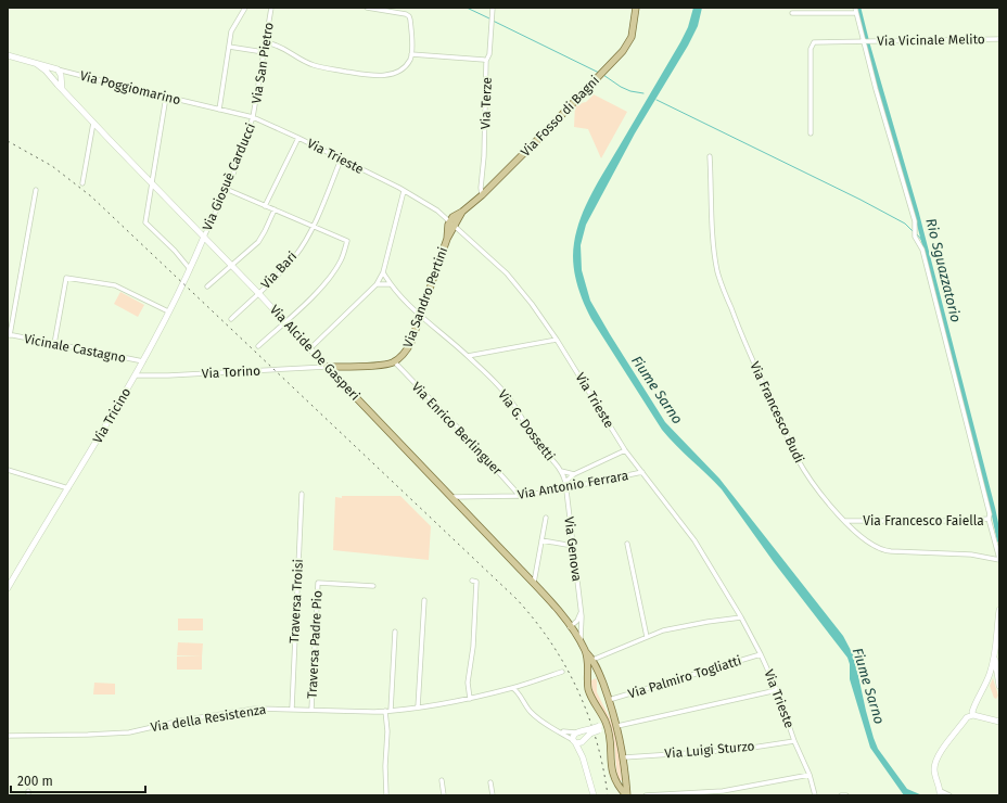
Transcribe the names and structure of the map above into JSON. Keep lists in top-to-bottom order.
{
  "streets": {
    "main road": [
      "Via Poggiomarino",
      "Via Fosso di Bagni",
      "Via Sandro Pertini",
      "Via Alcide De Gasperi",
      "Via Tricino"
    ],
    "street": [
      "Via Vicinale Melito",
      "Via San Pietro",
      "Via Terze",
      "Via Trieste",
      "Via Giosuè Carducci",
      "Via Bari",
      "Vicinale Castagno",
      "Via Torino",
      "Via Francesco Budi",
      "Via G. Dossetti",
      "Via Enrico Berlinguer",
      "Via Antonio Ferrara",
      "Via Francesco Faiella",
      "Via Genova",
      "Traversa Troisi",
      "Traversa Padre Pio",
      "Via Palmiro Togliatti",
      "Via della Resistenza",
      "Via Luigi Sturzo"
    ]
  },
  "crossings": [
    ["Via San Pietro", "Via Poggiomarino"],
    ["Via San Pietro", "Via Trieste"],
    ["Via San Pietro", "Via Giosuè Carducci"],
    ["Via Poggiomarino", "Via Trieste"],
    ["Via Poggiomarino", "Via Giosuè Carducci"],
    ["Via Poggiomarino", "Via Alcide De Gasperi"],
    ["Via Terze", "Via Fosso di Bagni"],
    ["Via Fosso di Bagni", "Via Trieste"],
    ["Via Fosso di Bagni", "Via Sandro Pertini"],
    ["Via Trieste", "Via Giosuè Carducci"],
    ["Via Trieste", "Via Bari"],
    ["Via Trieste", "Via Sandro Pertini"],
    ["Via Trieste", "Via Antonio Ferrara"],
    ["Via Trieste", "Via Palmiro Togliatti"],
    ["Via Trieste", "Via Luigi Sturzo"],
    ["Via Giosuè Carducci", "Via Alcide De Gasperi"],
    ["Via Giosuè Carducci", "Via Tricino"],
    ["Via Bari", "Via Alcide De Gasperi"],
    ["Via Sandro Pertini", "Via Alcide De Gasperi"],
    ["Via Sandro Pertini", "Via Torino"],
    ["Via Sandro Pertini", "Via G. Dossetti"],
    ["Via Sandro Pertini", "Via Enrico Berlinguer"],
    ["Vicinale Castagno", "Via Tricino"],
    ["Via Alcide De Gasperi", "Via Torino"],
    ["Via Alcide De Gasperi", "Via Tricino"],
    ["Via Alcide De Gasperi", "Via Antonio Ferrara"],
    ["Via Alcide De Gasperi", "Via Genova"],
    ["Via Alcide De Gasperi", "Via Palmiro Togliatti"],
    ["Via Alcide De Gasperi", "Via Luigi Sturzo"],
    ["Via Torino", "Via Tricino"],
    ["Via Francesco Budi", "Via Francesco Faiella"],
    ["Via G. Dossetti", "Via Antonio Ferrara"],
    ["Via G. Dossetti", "Via Genova"],
    ["Via Enrico Berlinguer", "Via Antonio Ferrara"],
    ["Via Antonio Ferrara", "Via Genova"],
    ["Traversa Troisi", "Via della Resistenza"],
    ["Traversa Padre Pio", "Via della Resistenza"]
  ],
  "water": ["Rio Sguazzatorio", "Fiume Sarno"],
  "scale_bar": "200 m"
}
